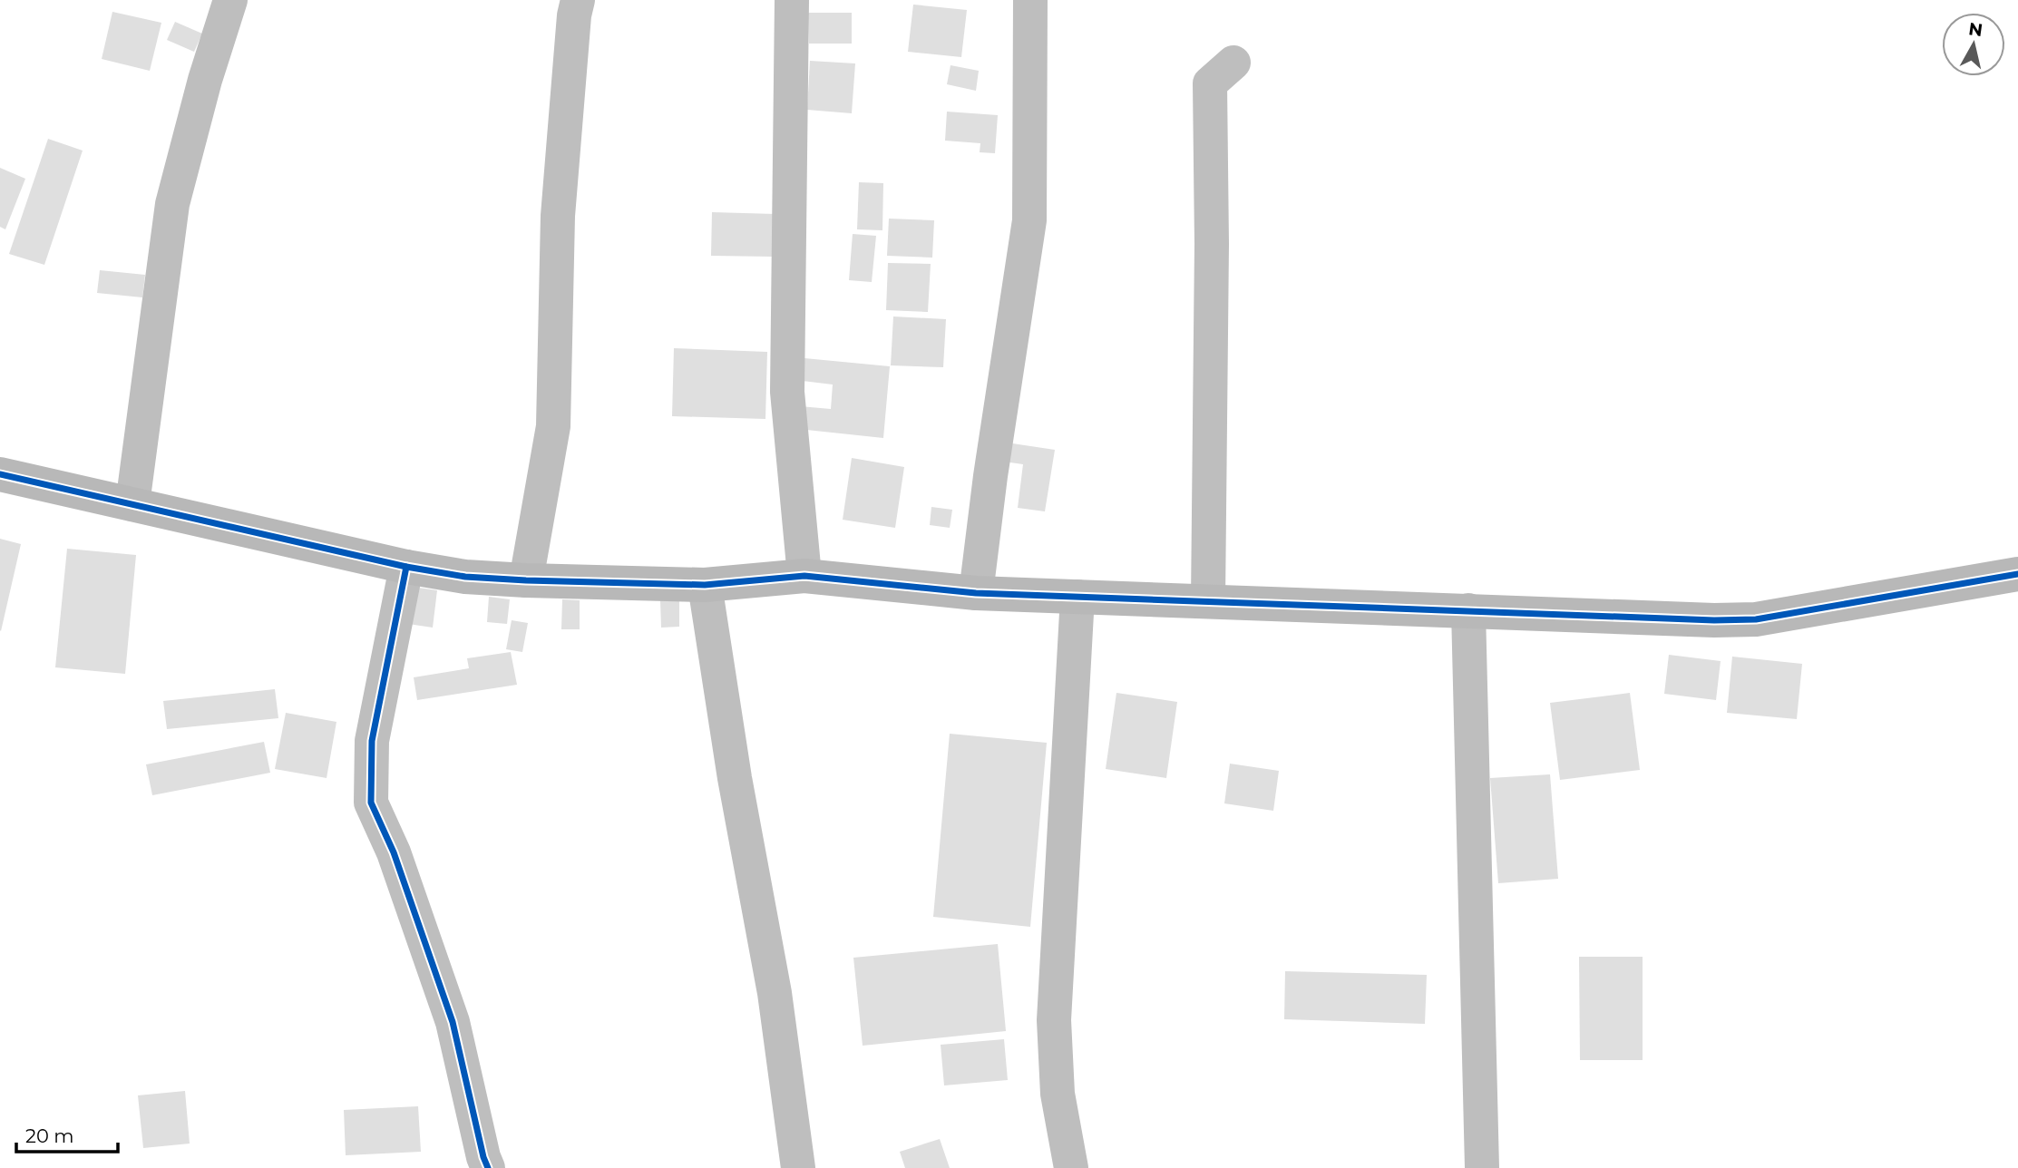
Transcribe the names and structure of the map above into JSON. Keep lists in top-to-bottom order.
{
  "scale_bar": "20 m",
  "north": "top"
}
